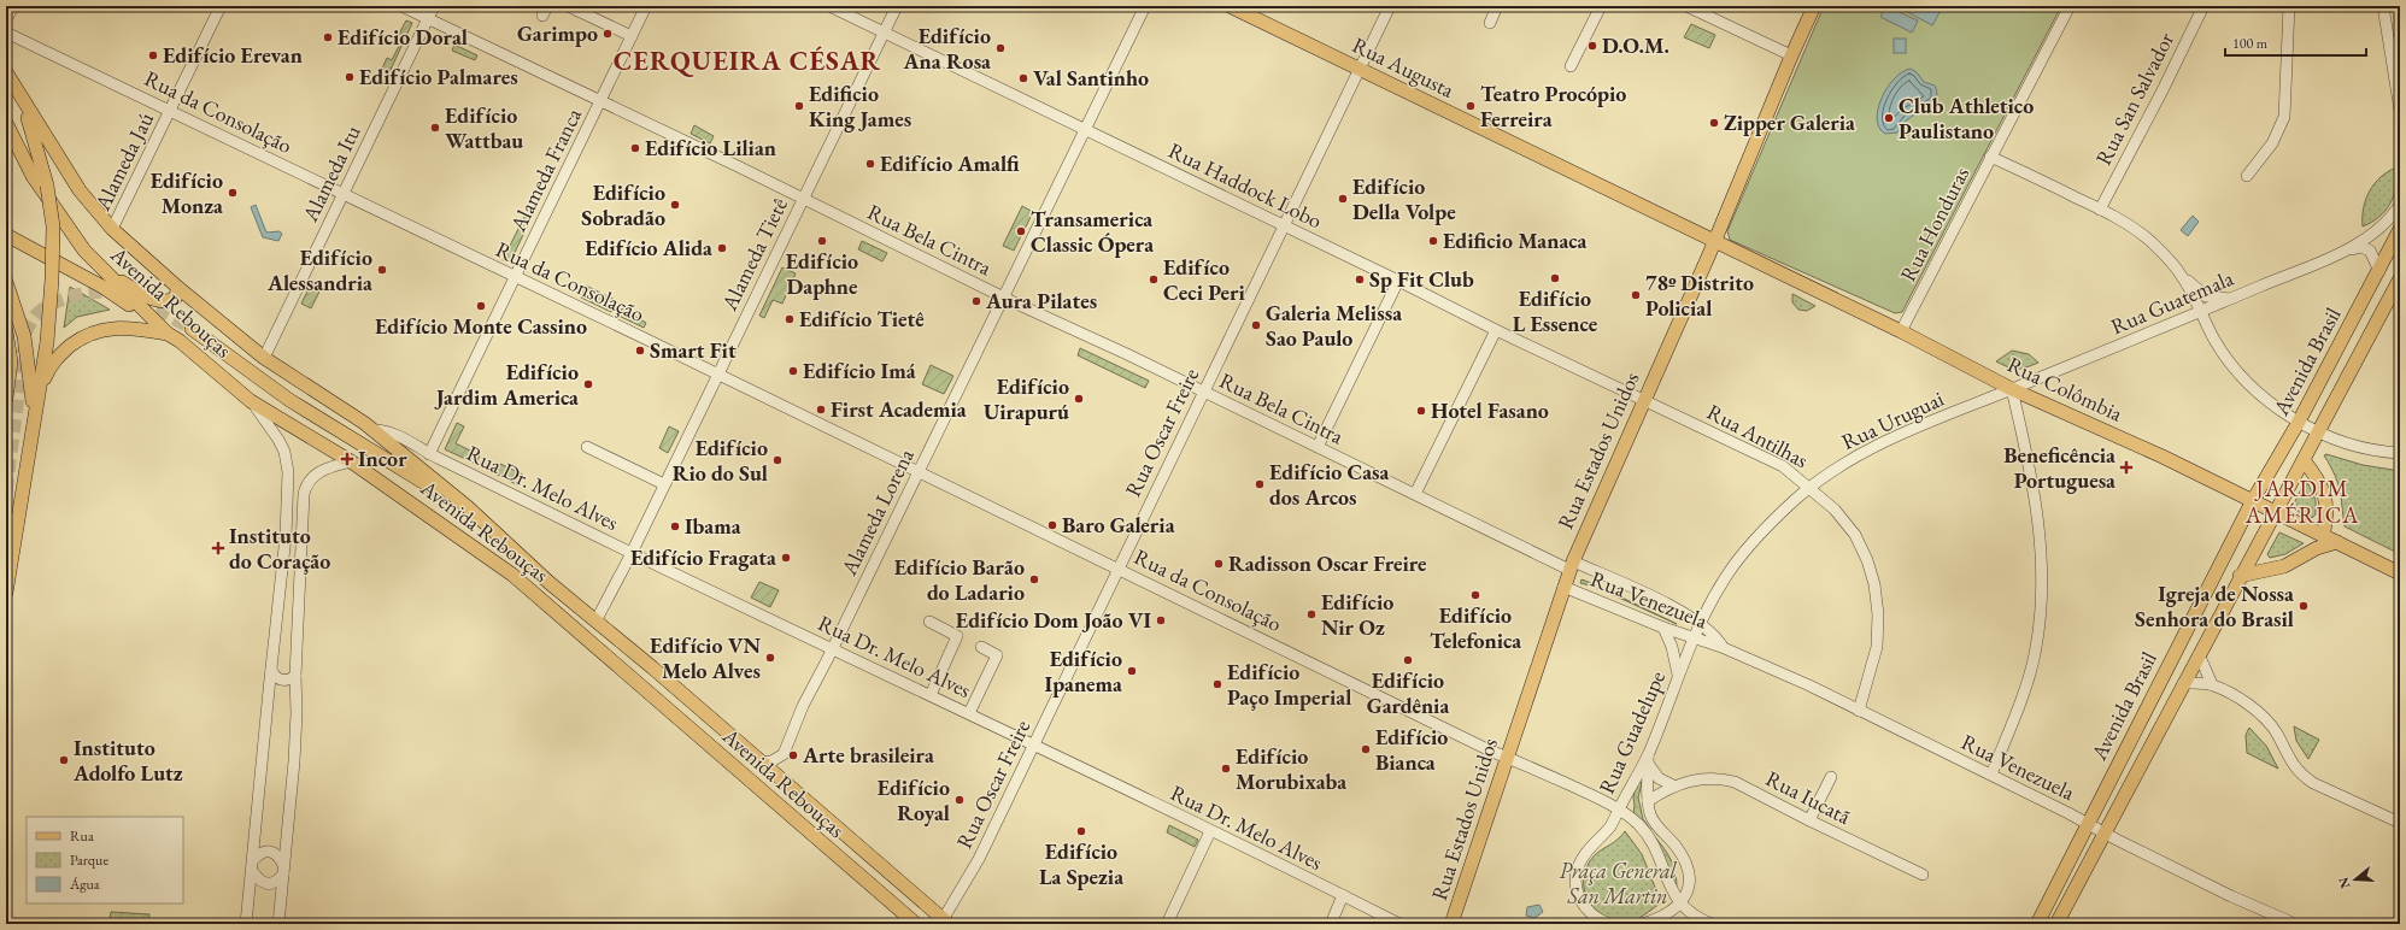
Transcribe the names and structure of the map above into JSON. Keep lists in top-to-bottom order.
{
  "streets": {
    "main road": [
      "Rua Augusta",
      "Avenida Rebouças",
      "Avenida Brasil",
      "Rua Colômbia",
      "Rua Estados Unidos"
    ],
    "street": [
      "Rua San Salvador",
      "Rua da Consolação",
      "Alameda Jaú",
      "Alameda Franca",
      "Alameda Itu",
      "Rua Haddock Lobo",
      "Rua Honduras",
      "Rua Bela Cintra",
      "Alameda Tietê",
      "Rua Guatemala",
      "Rua Uruguai",
      "Rua Oscar Freire",
      "Rua Antilhas",
      "Rua Dr. Melo Alves",
      "Alameda Lorena",
      "Rua Venezuela",
      "Rua Guadelupe",
      "Rua Iucatã"
    ]
  },
  "crossings": [
    ["Rua Augusta", "Rua Colômbia"],
    ["Rua Augusta", "Rua Oscar Freire"],
    ["Rua Augusta", "Rua Estados Unidos"],
    ["Rua da Consolação", "Alameda Jaú"],
    ["Rua da Consolação", "Alameda Franca"],
    ["Rua da Consolação", "Alameda Itu"],
    ["Rua da Consolação", "Alameda Tietê"],
    ["Rua da Consolação", "Rua Oscar Freire"],
    ["Rua da Consolação", "Rua Estados Unidos"],
    ["Rua da Consolação", "Alameda Lorena"],
    ["Rua da Consolação", "Rua Guadelupe"],
    ["Alameda Jaú", "Avenida Rebouças"],
    ["Alameda Franca", "Rua Bela Cintra"],
    ["Alameda Franca", "Rua Dr. Melo Alves"],
    ["Alameda Itu", "Rua Bela Cintra"],
    ["Alameda Itu", "Avenida Rebouças"],
    ["Rua Haddock Lobo", "Alameda Tietê"],
    ["Rua Haddock Lobo", "Rua Oscar Freire"],
    ["Rua Haddock Lobo", "Rua Antilhas"],
    ["Rua Haddock Lobo", "Rua Estados Unidos"],
    ["Rua Haddock Lobo", "Alameda Lorena"],
    ["Rua Honduras", "Rua Colômbia"],
    ["Rua Bela Cintra", "Alameda Tietê"],
    ["Rua Bela Cintra", "Rua Oscar Freire"],
    ["Rua Bela Cintra", "Rua Estados Unidos"],
    ["Rua Bela Cintra", "Alameda Lorena"],
    ["Rua Bela Cintra", "Rua Venezuela"],
    ["Alameda Tietê", "Avenida Rebouças"],
    ["Alameda Tietê", "Rua Dr. Melo Alves"],
    ["Avenida Rebouças", "Rua Oscar Freire"],
    ["Avenida Rebouças", "Rua Dr. Melo Alves"],
    ["Avenida Rebouças", "Alameda Lorena"],
    ["Rua Guatemala", "Avenida Brasil"],
    ["Rua Guatemala", "Rua Colômbia"],
    ["Rua Guatemala", "Rua Uruguai"],
    ["Avenida Brasil", "Rua Colômbia"],
    ["Avenida Brasil", "Rua Venezuela"],
    ["Rua Colômbia", "Rua Uruguai"],
    ["Rua Colômbia", "Rua Estados Unidos"],
    ["Rua Uruguai", "Rua Antilhas"],
    ["Rua Uruguai", "Rua Venezuela"],
    ["Rua Uruguai", "Rua Guadelupe"],
    ["Rua Oscar Freire", "Rua Dr. Melo Alves"],
    ["Rua Antilhas", "Rua Estados Unidos"],
    ["Rua Antilhas", "Rua Venezuela"],
    ["Rua Estados Unidos", "Rua Venezuela"],
    ["Rua Dr. Melo Alves", "Alameda Lorena"],
    ["Rua Venezuela", "Rua Guadelupe"]
  ],
  "districts": ["CERQUEIRA CÉSAR", "JARDIM AMÉRICA"],
  "parks": ["Praça General San Martin"],
  "places": {
    "other": [
      "Garimpo",
      "Edifício Doral",
      "D.O.M.",
      "Edifício Ana Rosa",
      "Edifício Erevan",
      "Edifício Palmares",
      "Val Santinho",
      "Edificio King James",
      "Teatro Procópio Ferreira",
      "Club Athletico Paulistano",
      "Zipper Galeria",
      "Edifício Wattbau",
      "Edifício Lilian",
      "Edifício Amalfi",
      "Edifício Monza",
      "Edifício Della Volpe",
      "Edifício Sobradão",
      "Transamerica Classic Ópera",
      "Edifício Daphne",
      "Edificio Manaca",
      "Edifício Alida",
      "Edifício Alessandria",
      "Edifício L Essence",
      "Edifíco Ceci Peri",
      "Sp Fit Club",
      "78º Distrito Policial",
      "Aura Pilates",
      "Edifício Monte Cassino",
      "Edifício Tietê",
      "Galeria Melissa Sao Paulo",
      "Smart Fit",
      "Edifício Imá",
      "Edifício Jardim America",
      "Edifício Uirapurú",
      "First Academia",
      "Hotel Fasano",
      "Edifício Rio do Sul",
      "Edifício Casa dos Arcos",
      "Baro Galeria",
      "Ibama",
      "Edifício Fragata",
      "Radisson Oscar Freire",
      "Edifício Barão do Ladario",
      "Edifício Telefonica",
      "Igreja de Nossa Senhora do Brasil",
      "Edifício Nir Oz",
      "Edifício Dom João VI",
      "Edifício VN Melo Alves",
      "Edifício Gardênia",
      "Edifício Ipanema",
      "Edifício Paço Imperial",
      "Edifício Bianca",
      "Arte brasileira",
      "Instituto Adolfo Lutz",
      "Edifício Morubixaba",
      "Edifício Royal",
      "Edifício La Spezia"
    ],
    "health": ["Incor", "Beneficência Portuguesa", "Instituto do Coração"]
  },
  "legend": ["Rua", "Parque", "Água"],
  "scale_bar": "100 m",
  "north": "left"
}
